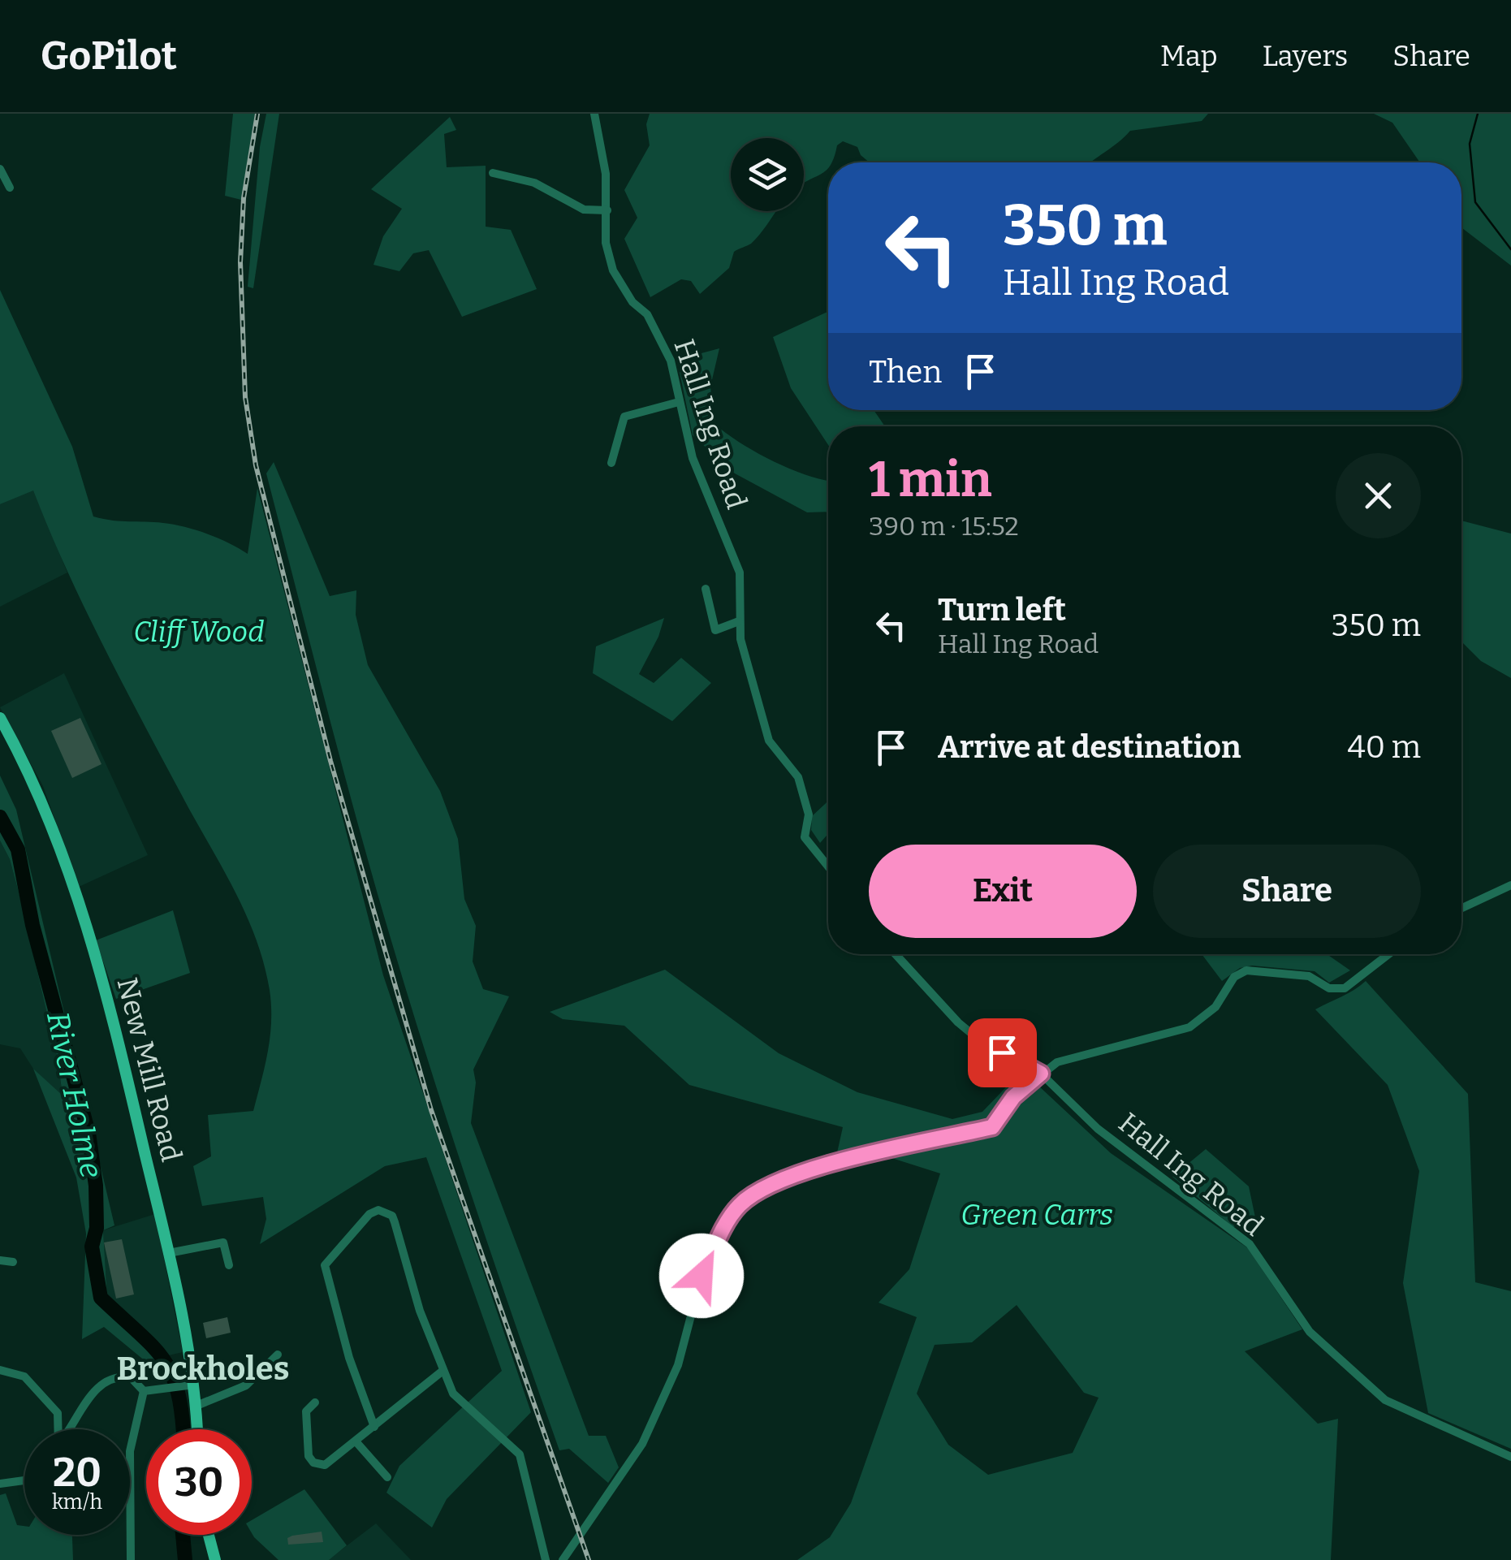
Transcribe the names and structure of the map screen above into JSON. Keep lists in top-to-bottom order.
{
  "streets": {
    "main road": ["New Mill Road"],
    "street": ["Hall Ing Road"]
  },
  "districts": ["Brockholes"],
  "water": ["River Holme"],
  "parks": ["Cliff Wood", "Green Carrs"],
  "page": {
    "header": "GoPilot",
    "nav": ["Map", "Layers", "Share"],
    "turn": ["350 m", "Hall Ing Road"],
    "then": "Then",
    "heading": ["1 min", "390 m · 15:52"],
    "list": [
      {
        "name": "Turn left",
        "note": "Hall Ing Road",
        "value": "350 m"
      },
      {
        "name": "Arrive at destination",
        "value": "40 m"
      }
    ],
    "buttons": ["Exit", "Share"],
    "speed": "20 km/h",
    "limit": "30"
  }
}
